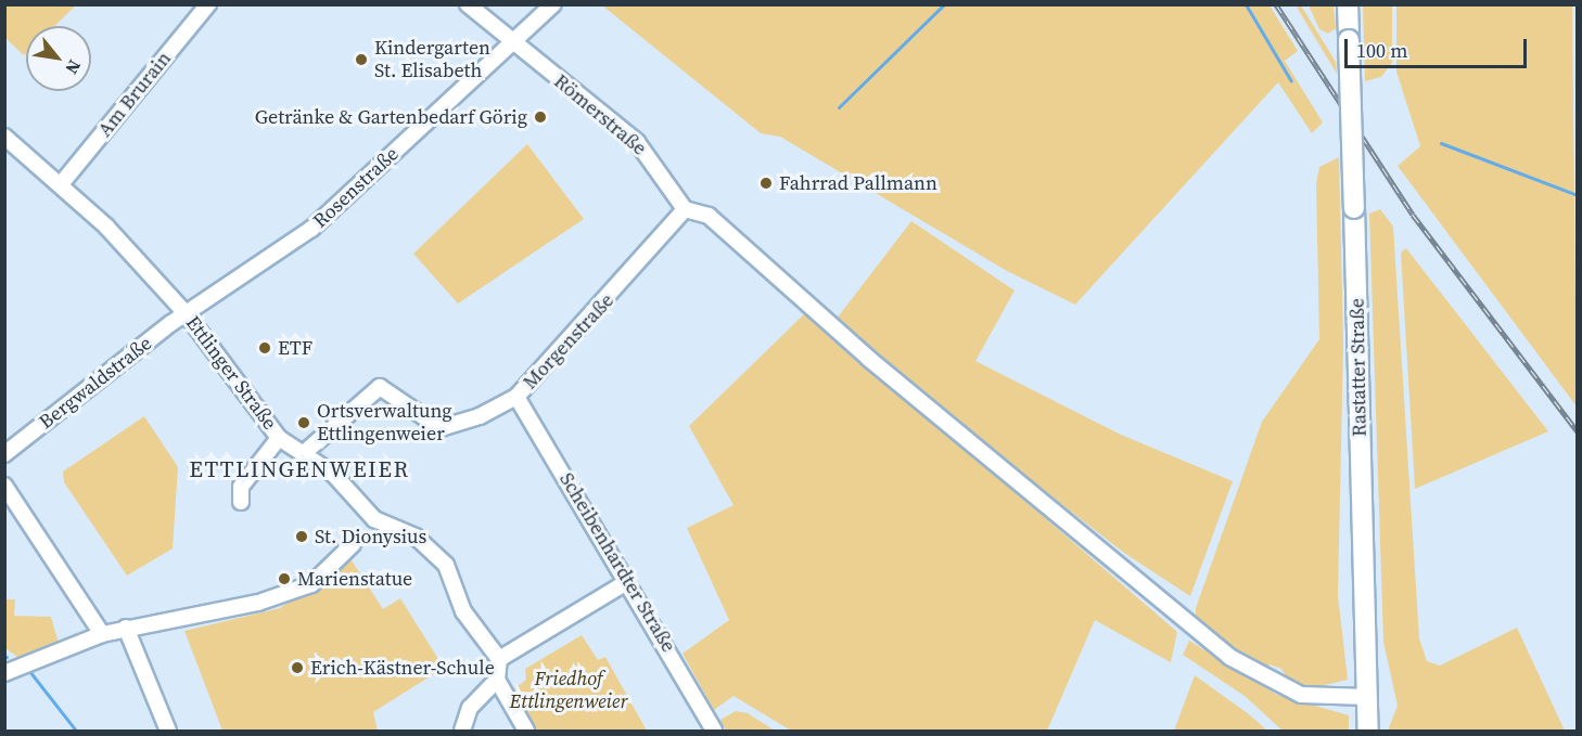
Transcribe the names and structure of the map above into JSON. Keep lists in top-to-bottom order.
{
  "streets": {
    "main road": ["Rastatter Straße"],
    "street": [
      "Am Brurain",
      "Römerstraße",
      "Rosenstraße",
      "Morgenstraße",
      "Ettlinger Straße",
      "Bergwaldstraße",
      "Scheibenhardter Straße"
    ]
  },
  "crossings": [
    ["Am Brurain", "Ettlinger Straße"],
    ["Römerstraße", "Rosenstraße"],
    ["Römerstraße", "Morgenstraße"],
    ["Römerstraße", "Rastatter Straße"],
    ["Rosenstraße", "Ettlinger Straße"],
    ["Rosenstraße", "Bergwaldstraße"],
    ["Morgenstraße", "Ettlinger Straße"],
    ["Morgenstraße", "Scheibenhardter Straße"],
    ["Ettlinger Straße", "Bergwaldstraße"]
  ],
  "districts": ["ETTLINGENWEIER"],
  "parks": ["Friedhof Ettlingenweier"],
  "places": [
    "Kindergarten St. Elisabeth",
    "Getränke & Gartenbedarf Görig",
    "Fahrrad Pallmann",
    "ETF",
    "Ortsverwaltung Ettlingenweier",
    "St. Dionysius",
    "Marienstatue",
    "Erich-Kästner-Schule"
  ],
  "scale_bar": "100 m",
  "north": "bottom right"
}
